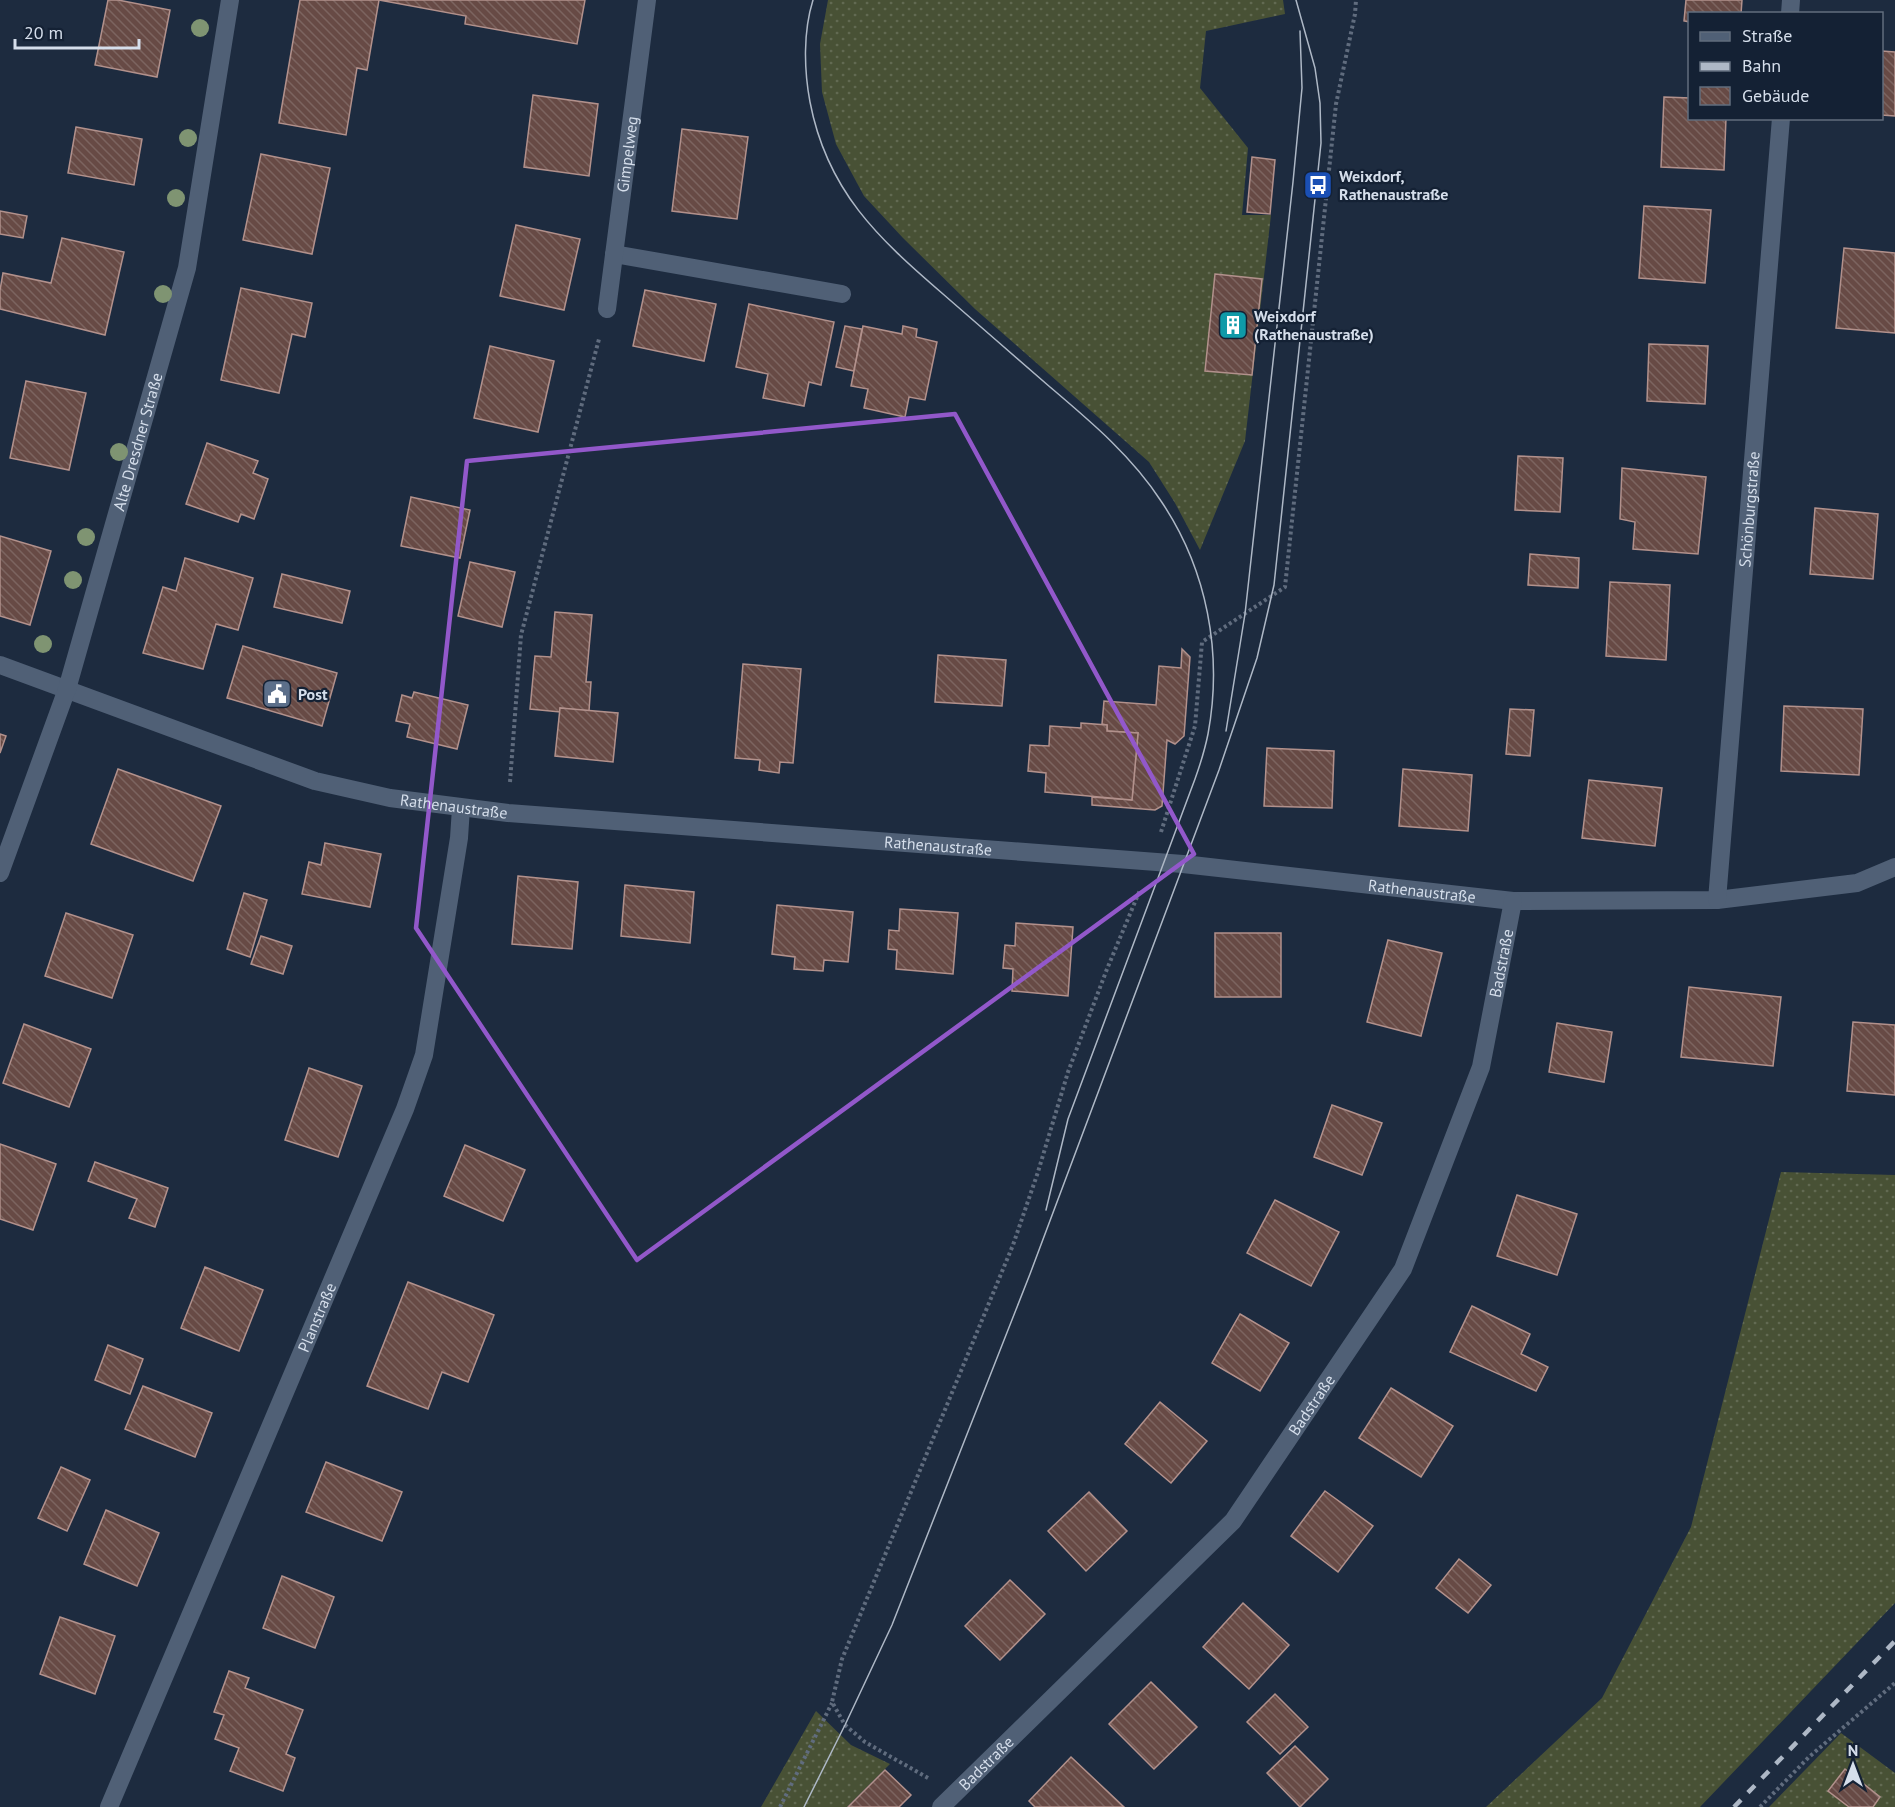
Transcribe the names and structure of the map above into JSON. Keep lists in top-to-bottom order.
{
  "streets": {
    "street": [
      "Gimpelweg",
      "Alte Dresdner Straße",
      "Schönburgstraße",
      "Rathenaustraße",
      "Badstraße",
      "Planstraße"
    ]
  },
  "crossings": [
    ["Alte Dresdner Straße", "Rathenaustraße"],
    ["Schönburgstraße", "Rathenaustraße"],
    ["Rathenaustraße", "Badstraße"],
    ["Rathenaustraße", "Planstraße"]
  ],
  "places": {
    "bus stop": ["Weixdorf, Rathenaustraße"],
    "building": ["Weixdorf (Rathenaustraße)"],
    "public building": ["Post"]
  },
  "legend": ["Straße", "Bahn", "Gebäude"],
  "scale_bar": "20 m",
  "north": "top"
}
